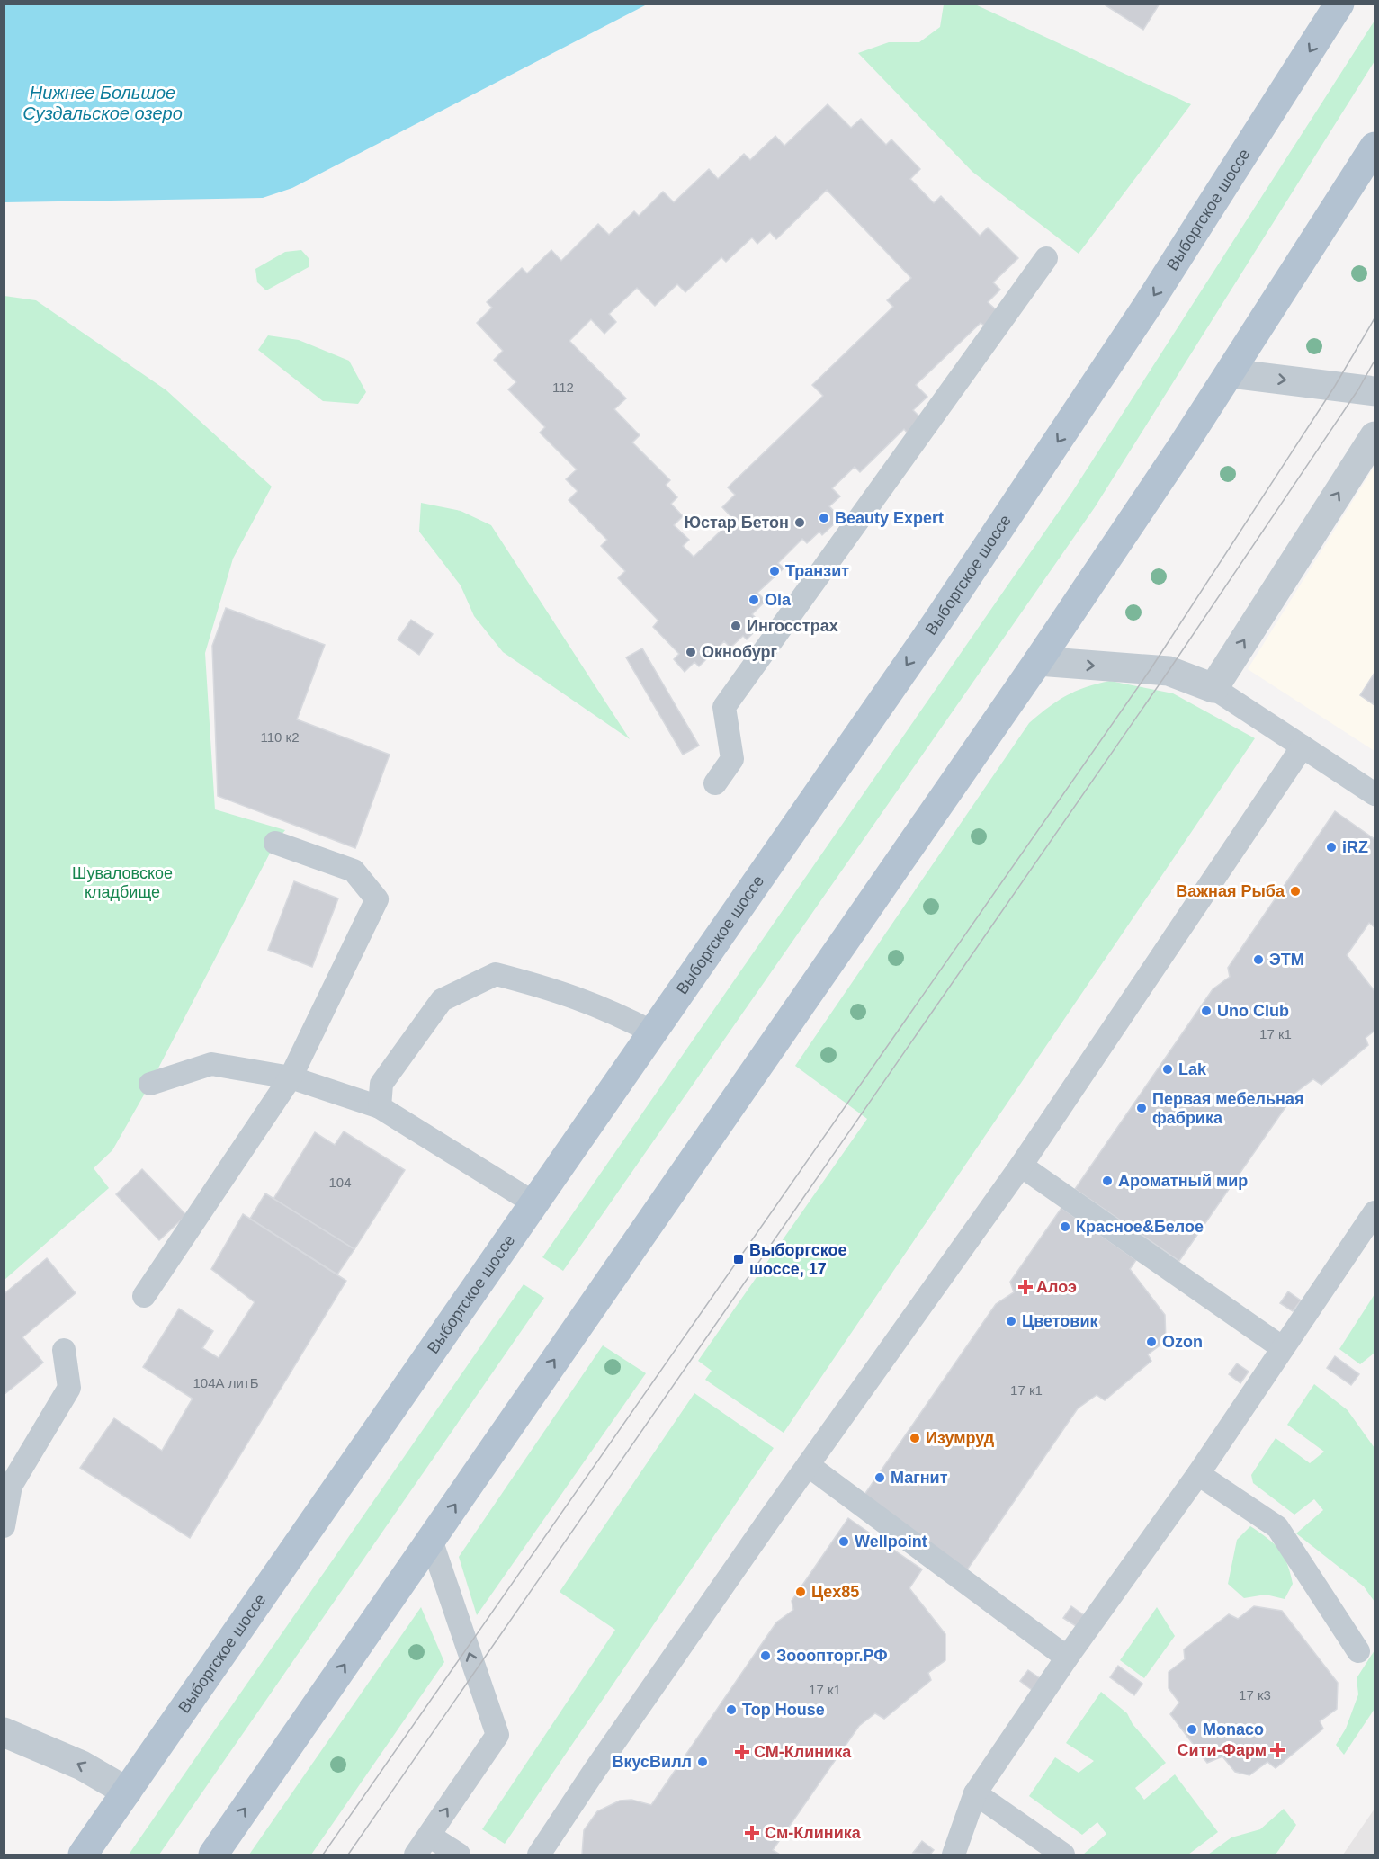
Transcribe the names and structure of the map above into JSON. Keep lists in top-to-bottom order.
{
  "streets": {
    "main road": ["Выборгское шоссе"]
  },
  "water": ["Нижнее Большое Суздальское озеро"],
  "parks": ["Шуваловское кладбище"],
  "places": {
    "other": [
      "Beauty Expert",
      "Юстар Бетон",
      "Транзит",
      "Ola",
      "Ингосстрах",
      "Окнобург",
      "iRZ",
      "Важная Рыба",
      "ЭТМ",
      "Uno Club",
      "Lak",
      "Первая мебельная фабрика",
      "Ароматный мир",
      "Красное&Белое",
      "Цветовик",
      "Ozon",
      "Изумруд",
      "Магнит",
      "Wellpoint",
      "Цех85",
      "Зооопторг.РФ",
      "Top House",
      "Monaco",
      "ВкусВилл"
    ],
    "transit": ["Выборгское шоссе, 17"],
    "health": [
      "Алоэ",
      "Сити-Фарм",
      "СМ-Клиника",
      "См-Клиника"
    ]
  },
  "house_numbers": [
    "112",
    "110 к2",
    "17 к1",
    "104",
    "104А литБ",
    "17 к1",
    "17 к1",
    "17 к3"
  ]
}
